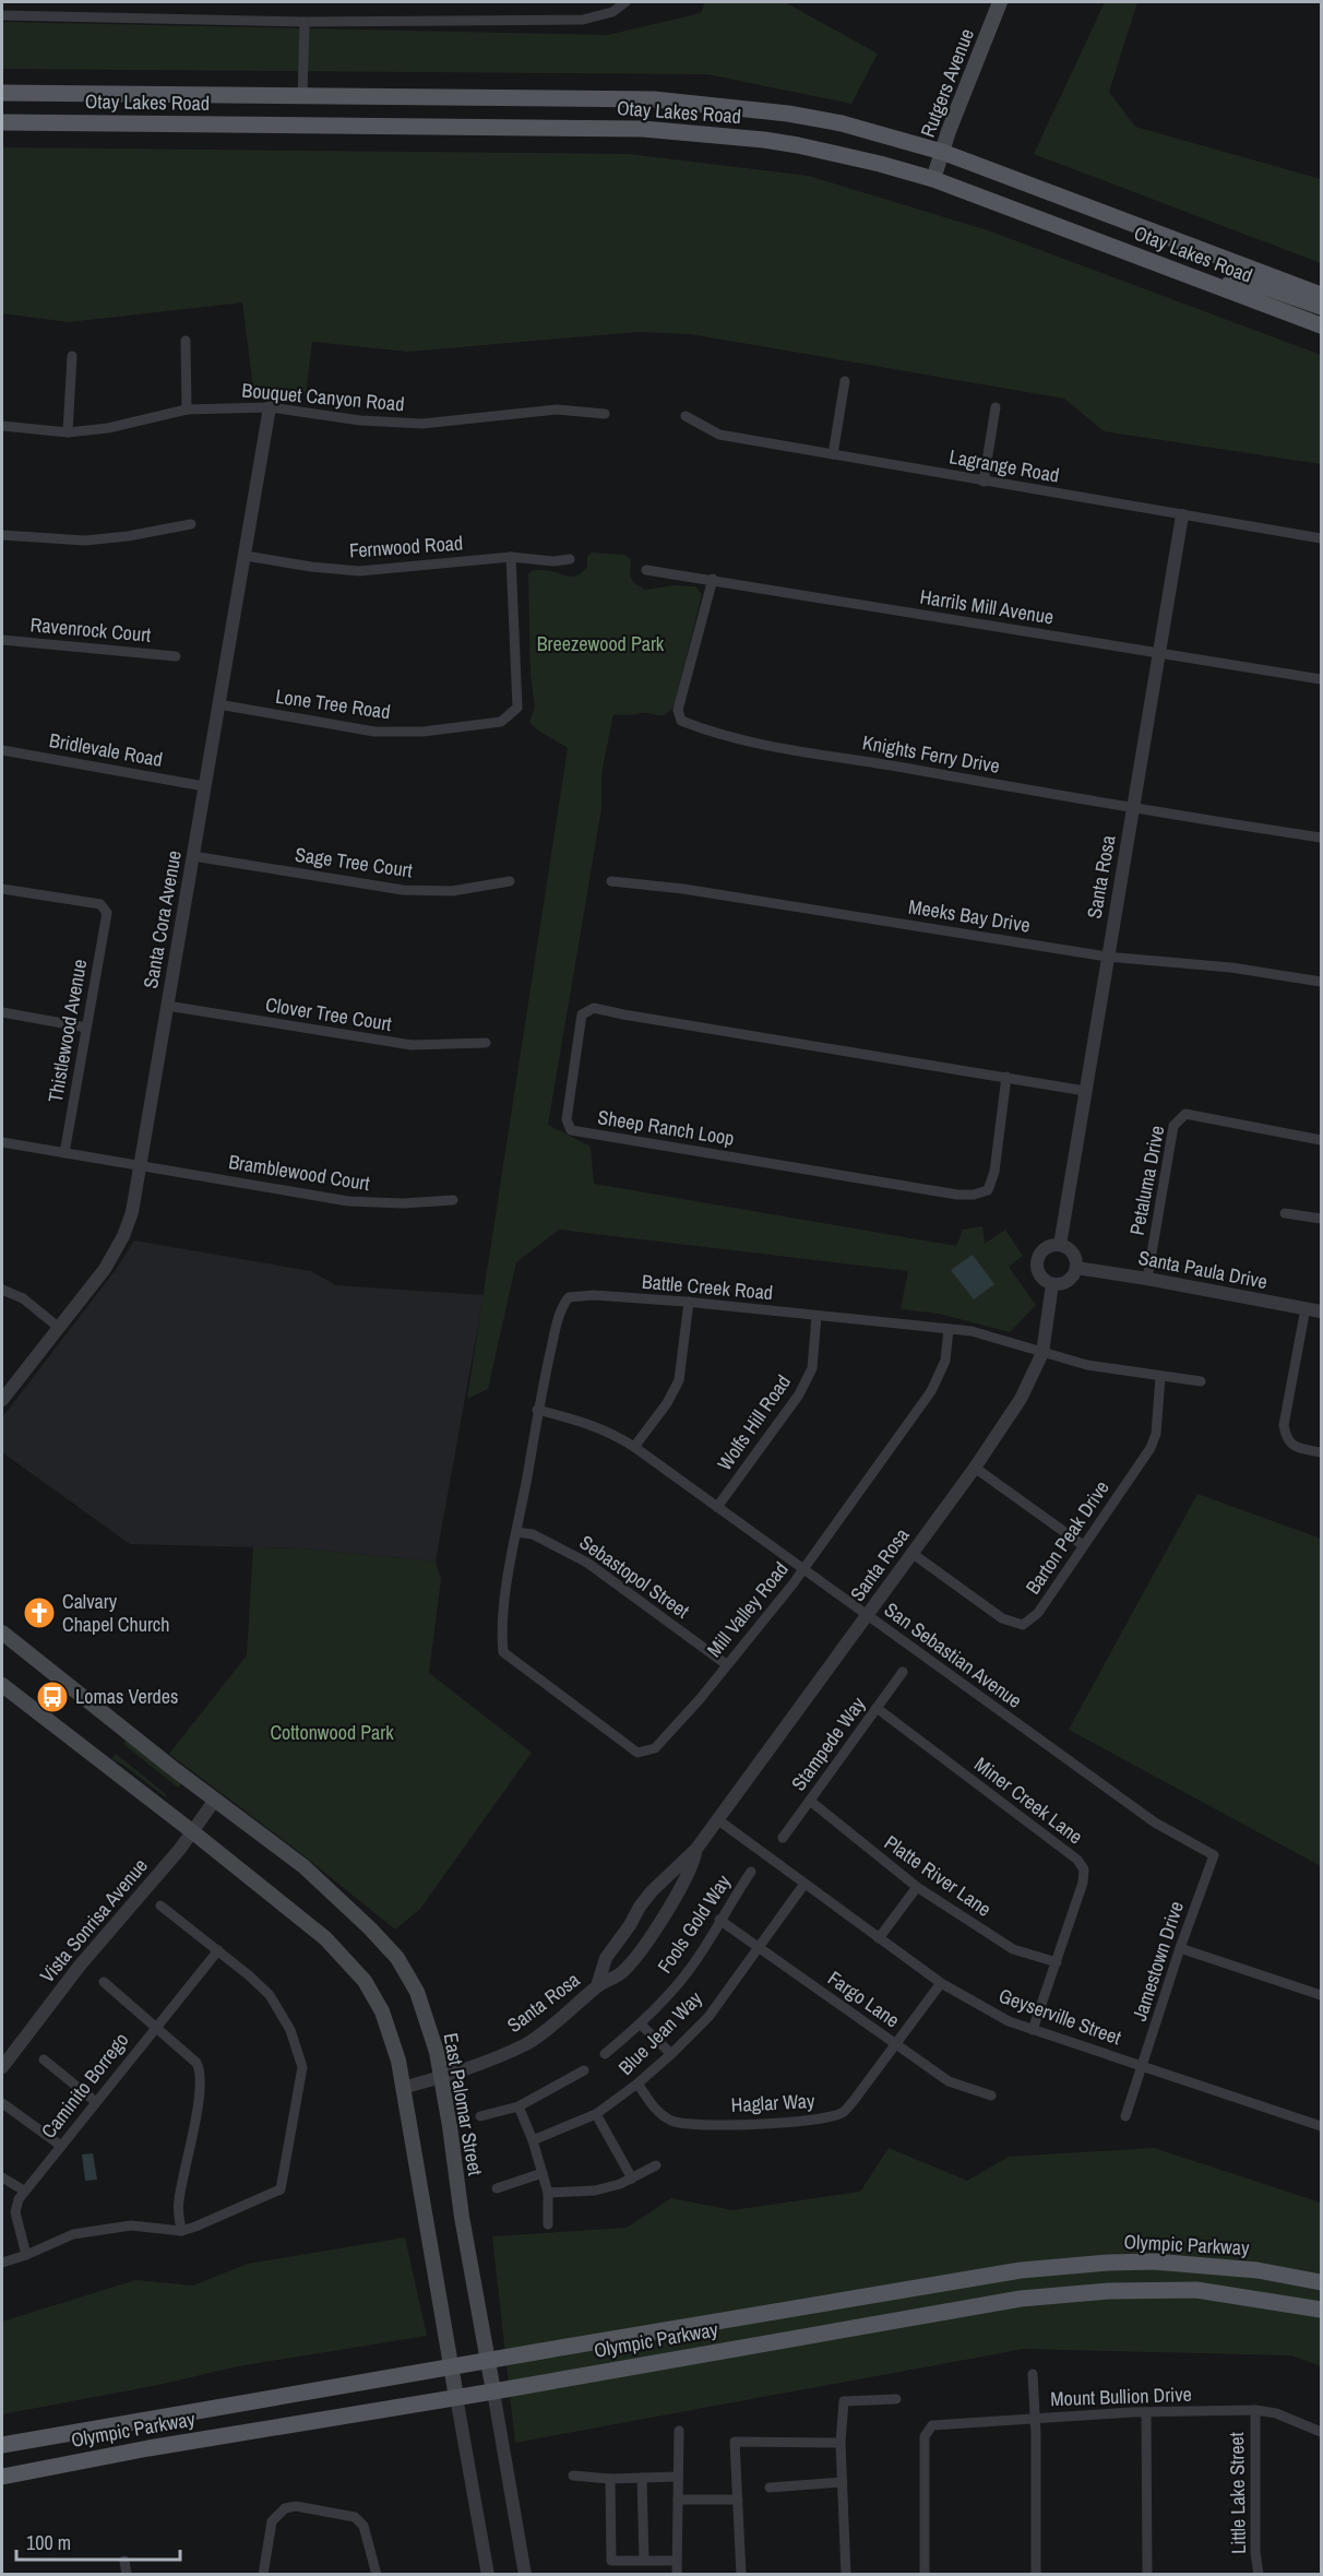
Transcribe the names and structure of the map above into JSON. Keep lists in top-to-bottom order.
{
  "streets": {
    "main road": [
      "Rutgers Avenue",
      "Otay Lakes Road",
      "East Palomar Street",
      "Olympic Parkway"
    ],
    "street": [
      "Bouquet Canyon Road",
      "Lagrange Road",
      "Fernwood Road",
      "Harrils Mill Avenue",
      "Ravenrock Court",
      "Lone Tree Road",
      "Bridlevale Road",
      "Knights Ferry Drive",
      "Sage Tree Court",
      "Santa Rosa",
      "Meeks Bay Drive",
      "Santa Cora Avenue",
      "Clover Tree Court",
      "Thistlewood Avenue",
      "Sheep Ranch Loop",
      "Bramblewood Court",
      "Petaluma Drive",
      "Santa Paula Drive",
      "Battle Creek Road",
      "Wolfs Hill Road",
      "Barton Peak Drive",
      "Sebastopol Street",
      "Mill Valley Road",
      "San Sebastian Avenue",
      "Stampede Way",
      "Miner Creek Lane",
      "Platte River Lane",
      "Vista Sonrisa Avenue",
      "Fools Gold Way",
      "Jamestown Drive",
      "Fargo Lane",
      "Geyserville Street",
      "Blue Jean Way",
      "Caminito Borrego",
      "Haglar Way",
      "Mount Bullion Drive",
      "Little Lake Street"
    ]
  },
  "crossings": [
    ["Rutgers Avenue", "Otay Lakes Road"],
    ["Bouquet Canyon Road", "Santa Cora Avenue"],
    ["Lagrange Road", "Santa Rosa"],
    ["Fernwood Road", "Lone Tree Road"],
    ["Fernwood Road", "Santa Cora Avenue"],
    ["Harrils Mill Avenue", "Knights Ferry Drive"],
    ["Harrils Mill Avenue", "Santa Rosa"],
    ["Lone Tree Road", "Santa Cora Avenue"],
    ["Bridlevale Road", "Santa Cora Avenue"],
    ["Knights Ferry Drive", "Santa Rosa"],
    ["Sage Tree Court", "Santa Cora Avenue"],
    ["Santa Rosa", "Meeks Bay Drive"],
    ["Santa Rosa", "Sheep Ranch Loop"],
    ["Santa Rosa", "Santa Paula Drive"],
    ["Santa Rosa", "Battle Creek Road"],
    ["Santa Rosa", "Barton Peak Drive"],
    ["Santa Rosa", "San Sebastian Avenue"],
    ["Santa Rosa", "Geyserville Street"],
    ["Santa Rosa", "East Palomar Street"],
    ["Santa Cora Avenue", "Clover Tree Court"],
    ["Santa Cora Avenue", "Bramblewood Court"],
    ["Thistlewood Avenue", "Bramblewood Court"],
    ["Petaluma Drive", "Santa Paula Drive"],
    ["Battle Creek Road", "Wolfs Hill Road"],
    ["Battle Creek Road", "Barton Peak Drive"],
    ["Battle Creek Road", "Sebastopol Street"],
    ["Battle Creek Road", "Mill Valley Road"],
    ["Battle Creek Road", "San Sebastian Avenue"],
    ["Wolfs Hill Road", "San Sebastian Avenue"],
    ["Sebastopol Street", "Mill Valley Road"],
    ["Mill Valley Road", "San Sebastian Avenue"],
    ["San Sebastian Avenue", "Jamestown Drive"],
    ["Stampede Way", "Miner Creek Lane"],
    ["Stampede Way", "Platte River Lane"],
    ["Miner Creek Lane", "Platte River Lane"],
    ["Miner Creek Lane", "Geyserville Street"],
    ["Vista Sonrisa Avenue", "East Palomar Street"],
    ["Fools Gold Way", "Fargo Lane"],
    ["Jamestown Drive", "Geyserville Street"],
    ["Fargo Lane", "Blue Jean Way"],
    ["Fargo Lane", "Haglar Way"],
    ["Geyserville Street", "Blue Jean Way"],
    ["Geyserville Street", "Haglar Way"],
    ["Blue Jean Way", "Haglar Way"],
    ["East Palomar Street", "Olympic Parkway"],
    ["Mount Bullion Drive", "Little Lake Street"]
  ],
  "parks": ["Breezewood Park", "Cottonwood Park"],
  "places": {
    "church": ["Calvary Chapel Church"],
    "bus stop": ["Lomas Verdes"]
  },
  "scale_bar": "100 m"
}
